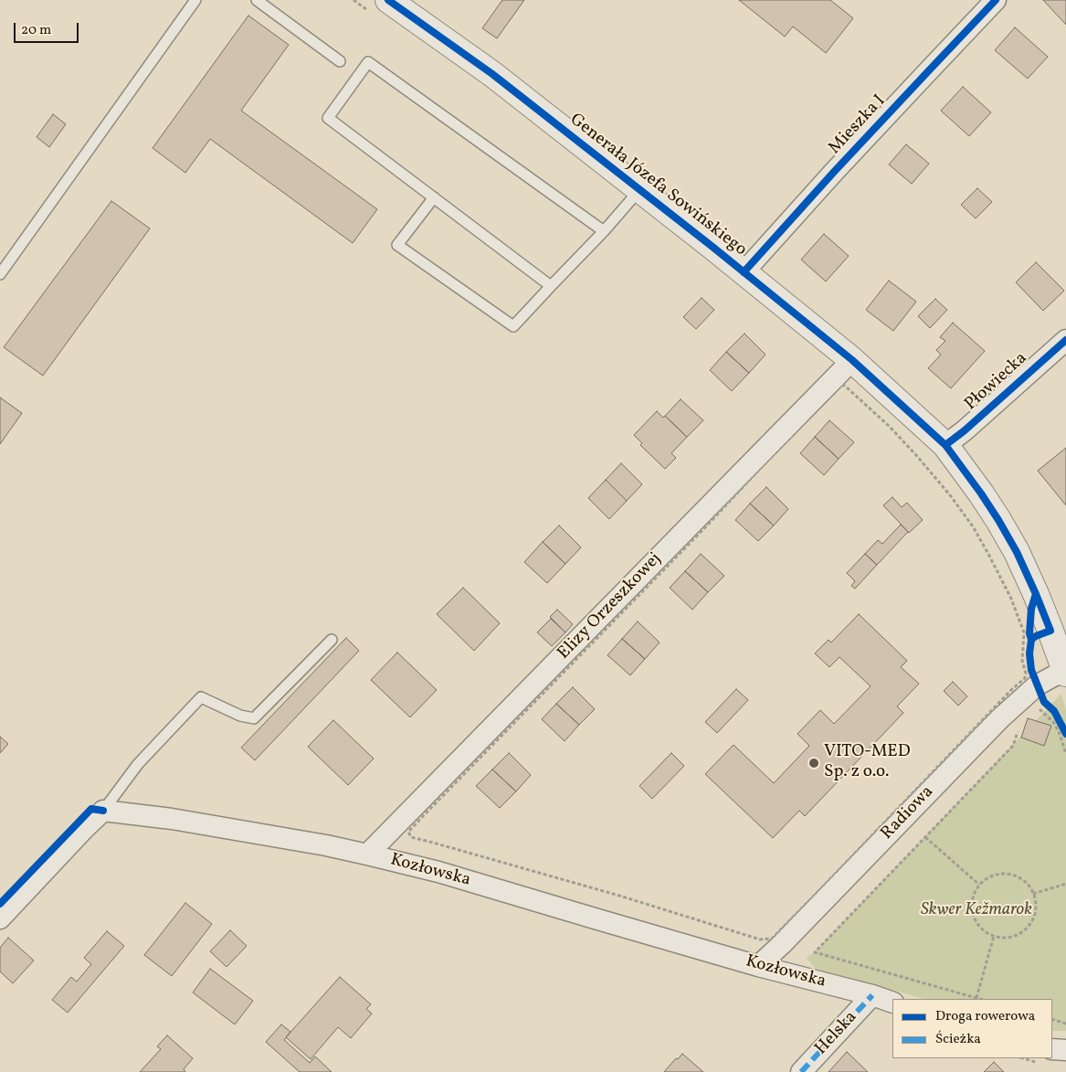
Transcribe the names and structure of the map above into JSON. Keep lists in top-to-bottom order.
{
  "streets": {
    "street": [
      "Mieszka I",
      "Generała Józefa Sowińskiego",
      "Płowiecka",
      "Elizy Orzeszkowej",
      "Radiowa",
      "Kozłowska",
      "Helska"
    ]
  },
  "crossings": [
    ["Mieszka I", "Generała Józefa Sowińskiego"],
    ["Generała Józefa Sowińskiego", "Płowiecka"],
    ["Generała Józefa Sowińskiego", "Elizy Orzeszkowej"],
    ["Generała Józefa Sowińskiego", "Radiowa"],
    ["Elizy Orzeszkowej", "Kozłowska"],
    ["Radiowa", "Kozłowska"],
    ["Kozłowska", "Helska"]
  ],
  "parks": ["Skwer Kežmarok"],
  "places": ["VITO-MED Sp. z o.o."],
  "legend": ["Droga rowerowa", "Ścieżka"],
  "scale_bar": "20 m"
}
